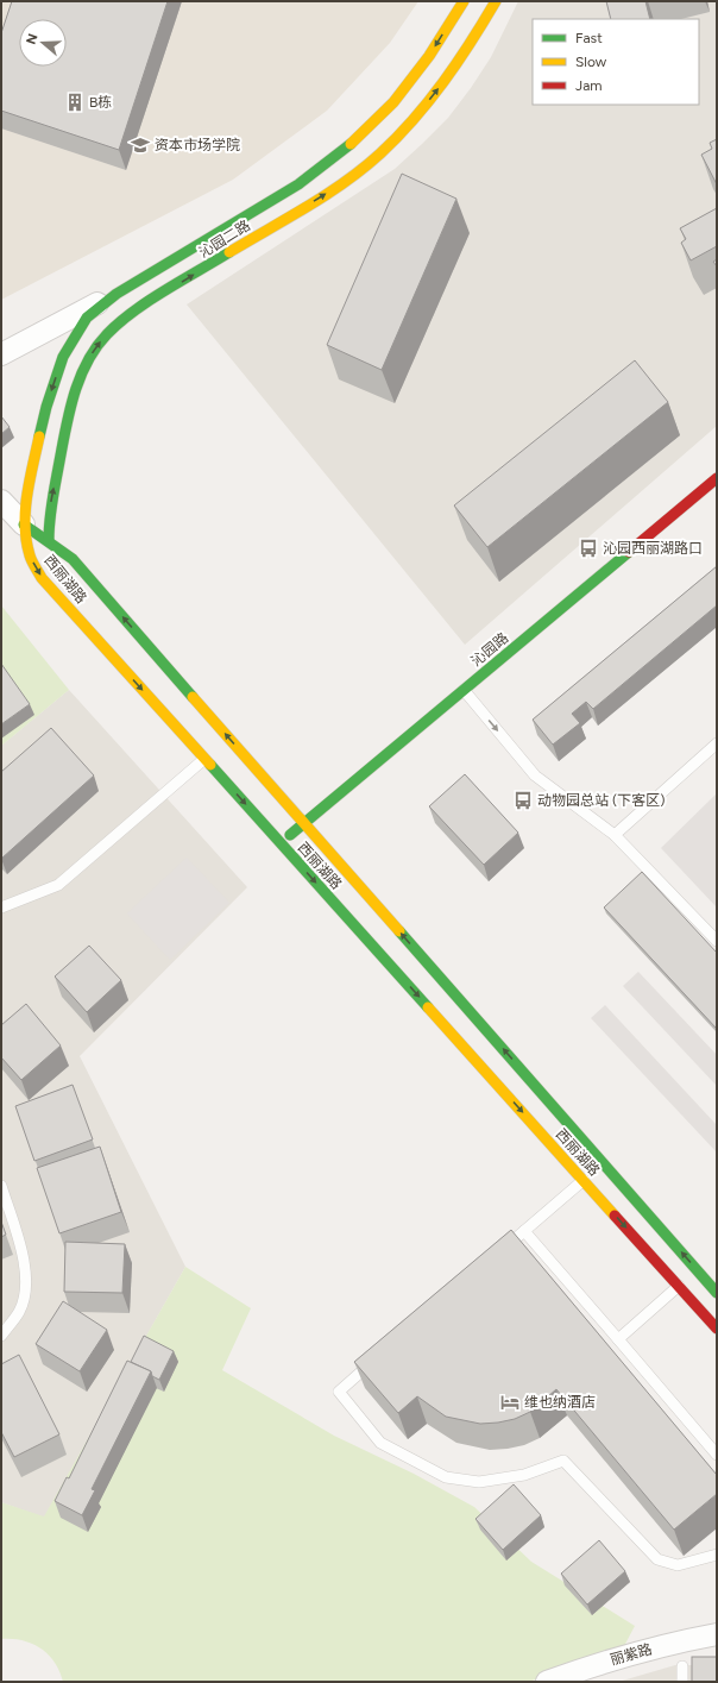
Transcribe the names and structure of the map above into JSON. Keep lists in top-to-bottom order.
{
  "streets": {
    "street": [
      "沁园二路",
      "西丽湖路",
      "沁园路",
      "丽紫路"
    ]
  },
  "crossings": [
    ["沁园二路", "西丽湖路"],
    ["西丽湖路", "沁园路"]
  ],
  "places": {
    "building": ["B栋"],
    "school or university": ["资本市场学院"],
    "bus stop": ["沁园西丽湖路口", "动物园总站 (下客区)"],
    "hotel": ["维也纳酒店"]
  },
  "legend": ["Fast", "Slow", "Jam"],
  "north": "left"
}
